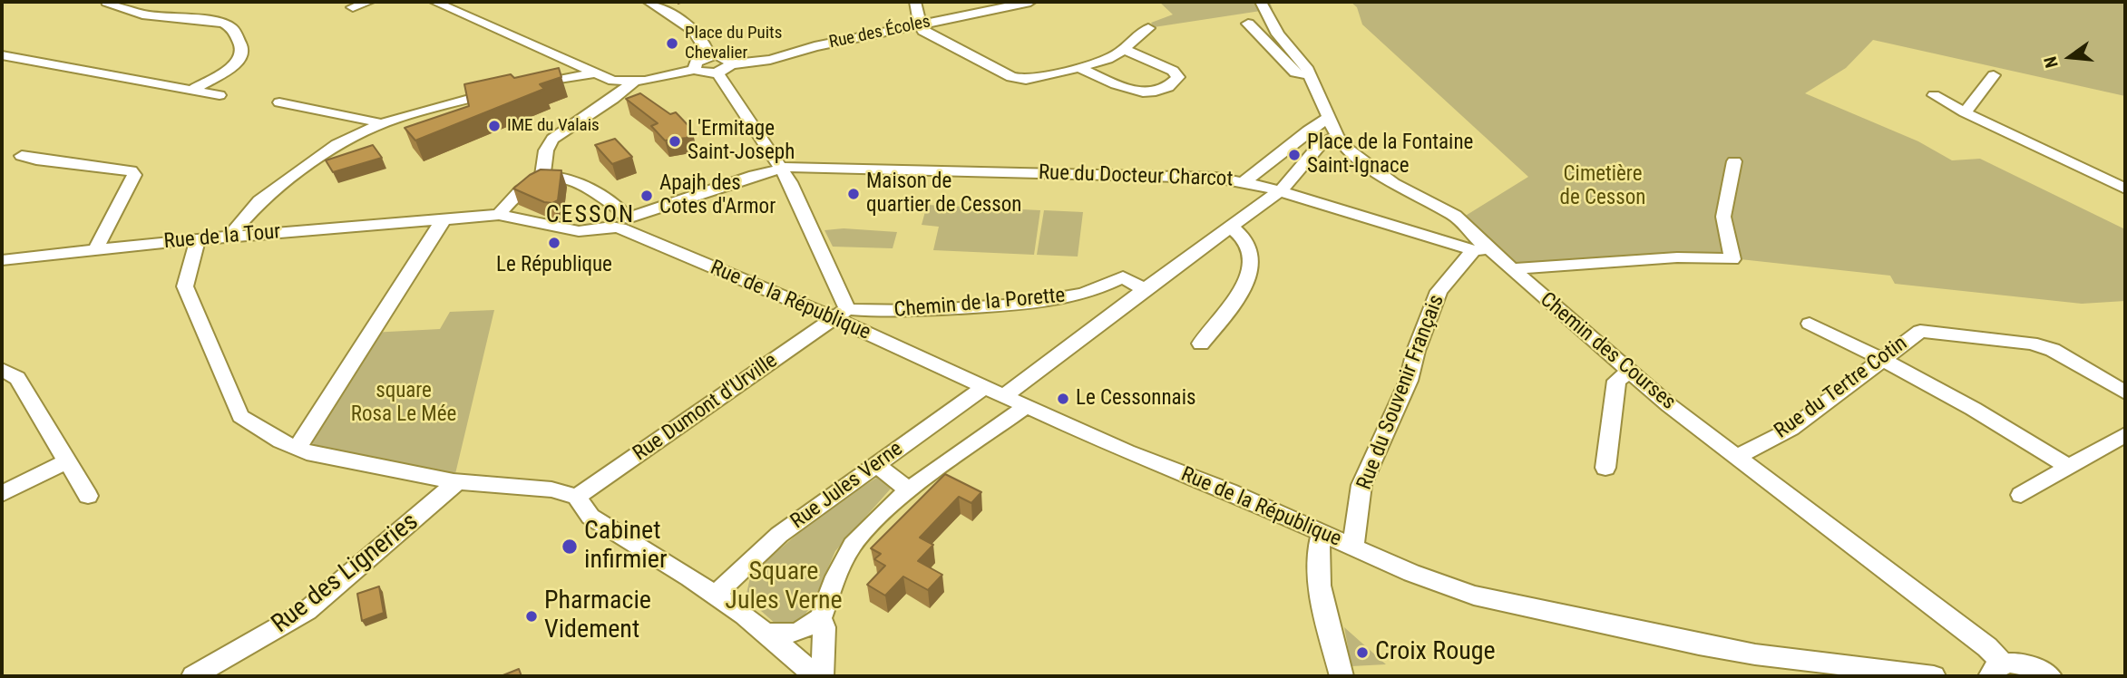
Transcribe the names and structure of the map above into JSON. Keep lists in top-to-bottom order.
{
  "streets": {
    "street": [
      "Rue des Écoles",
      "Rue du Docteur Charcot",
      "Rue de la Tour",
      "Rue de la République",
      "Chemin de la Porette",
      "Chemin des Courses",
      "Rue du Tertre Cotin",
      "Rue du Souvenir Français",
      "Rue Dumont d'Urville",
      "Rue Jules Verne",
      "Rue des Ligneries"
    ]
  },
  "crossings": [
    ["Rue du Docteur Charcot", "Rue de la République"],
    ["Rue du Docteur Charcot", "Chemin des Courses"],
    ["Rue du Docteur Charcot", "Rue du Souvenir Français"],
    ["Rue de la Tour", "Rue de la République"],
    ["Rue de la République", "Chemin de la Porette"],
    ["Rue de la République", "Rue du Souvenir Français"],
    ["Rue de la République", "Rue Dumont d'Urville"],
    ["Rue de la République", "Rue Jules Verne"],
    ["Chemin de la Porette", "Rue Dumont d'Urville"],
    ["Chemin des Courses", "Rue du Tertre Cotin"],
    ["Chemin des Courses", "Rue du Souvenir Français"]
  ],
  "districts": ["CESSON"],
  "parks": ["Cimetière de Cesson", "square Rosa Le Mée", "Square Jules Verne"],
  "places": [
    "Place du Puits Chevalier",
    "IME du Valais",
    "L'Ermitage Saint-Joseph",
    "Place de la Fontaine Saint-Ignace",
    "Maison de quartier de Cesson",
    "Apajh des Cotes d'Armor",
    "Le République",
    "Le Cessonnais",
    "Cabinet infirmier",
    "Pharmacie Videment",
    "Croix Rouge"
  ],
  "north": "left"
}
